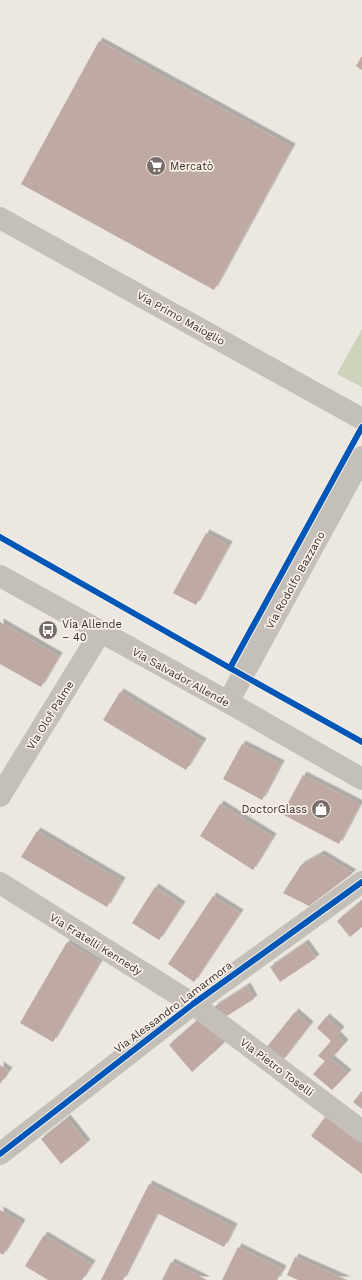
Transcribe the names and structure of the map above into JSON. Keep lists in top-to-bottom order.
{
  "streets": {
    "street": [
      "Via Primo Maioglio",
      "Via Rodolfo Bazzano",
      "Via Salvador Allende",
      "Via Olof Palme",
      "Via Fratelli Kennedy",
      "Via Alessandro Lamarmora",
      "Via Pietro Toselli"
    ]
  },
  "crossings": [
    ["Via Rodolfo Bazzano", "Via Salvador Allende"],
    ["Via Salvador Allende", "Via Olof Palme"],
    ["Via Fratelli Kennedy", "Via Alessandro Lamarmora"],
    ["Via Fratelli Kennedy", "Via Pietro Toselli"],
    ["Via Alessandro Lamarmora", "Via Pietro Toselli"]
  ],
  "places": {
    "supermarket": ["Mercatò"],
    "bus stop": ["Via Allende – 40"],
    "shop": ["DoctorGlass"]
  }
}
